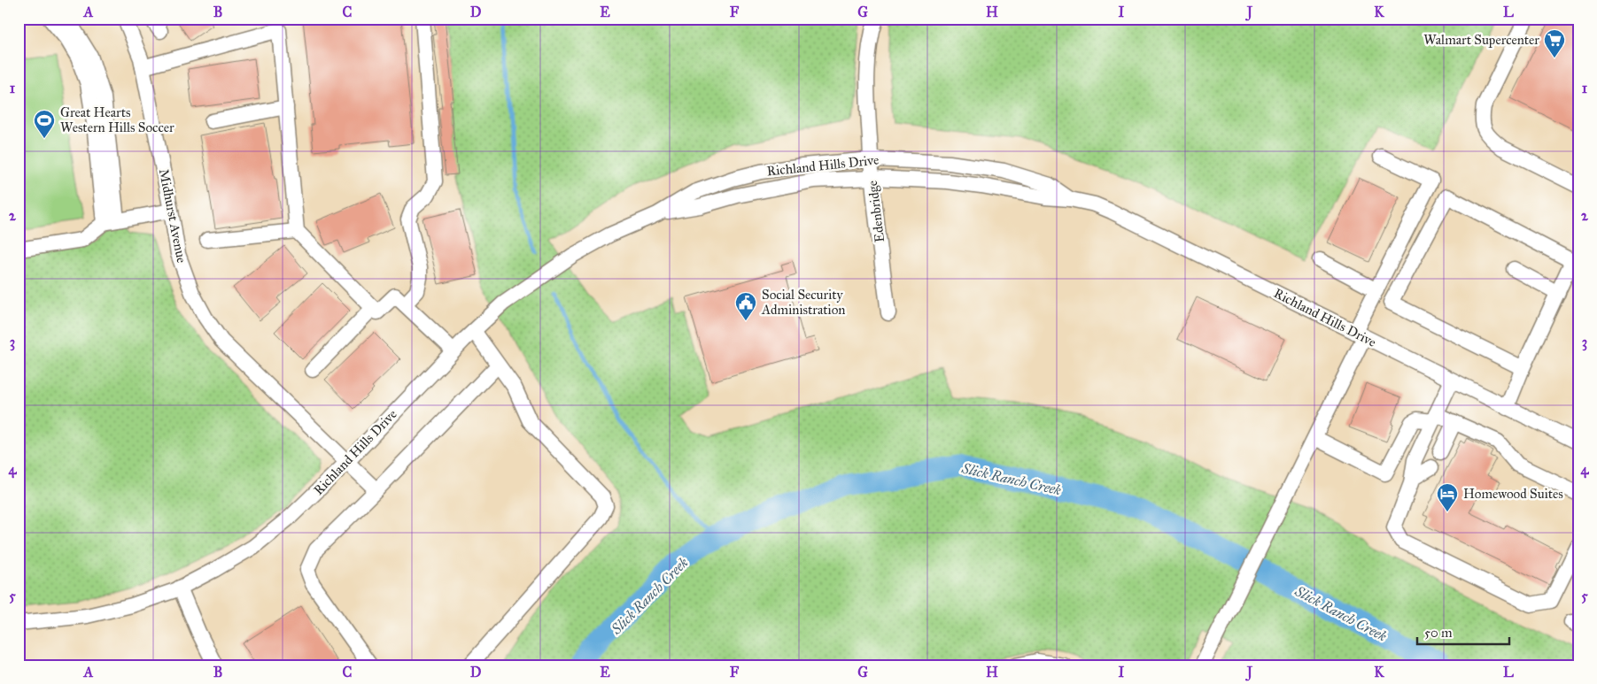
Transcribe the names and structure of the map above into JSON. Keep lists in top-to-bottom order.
{
  "streets": {
    "street": ["Richland Hills Drive", "Edenbridge", "Midhurst Avenue"]
  },
  "crossings": [
    ["Richland Hills Drive", "Edenbridge"],
    ["Richland Hills Drive", "Midhurst Avenue"]
  ],
  "water": ["Slick Ranch Creek"],
  "places": {
    "supermarket": ["Walmart Supercenter"],
    "sports": ["Great Hearts Western Hills Soccer"],
    "public building": ["Social Security Administration"],
    "hotel": ["Homewood Suites"]
  },
  "scale_bar": "50 m",
  "grid": {
    "columns": [
      "A",
      "B",
      "C",
      "D",
      "E",
      "F",
      "G",
      "H",
      "I",
      "J",
      "K",
      "L"
    ],
    "rows": [
      "1",
      "2",
      "3",
      "4",
      "5"
    ]
  }
}
